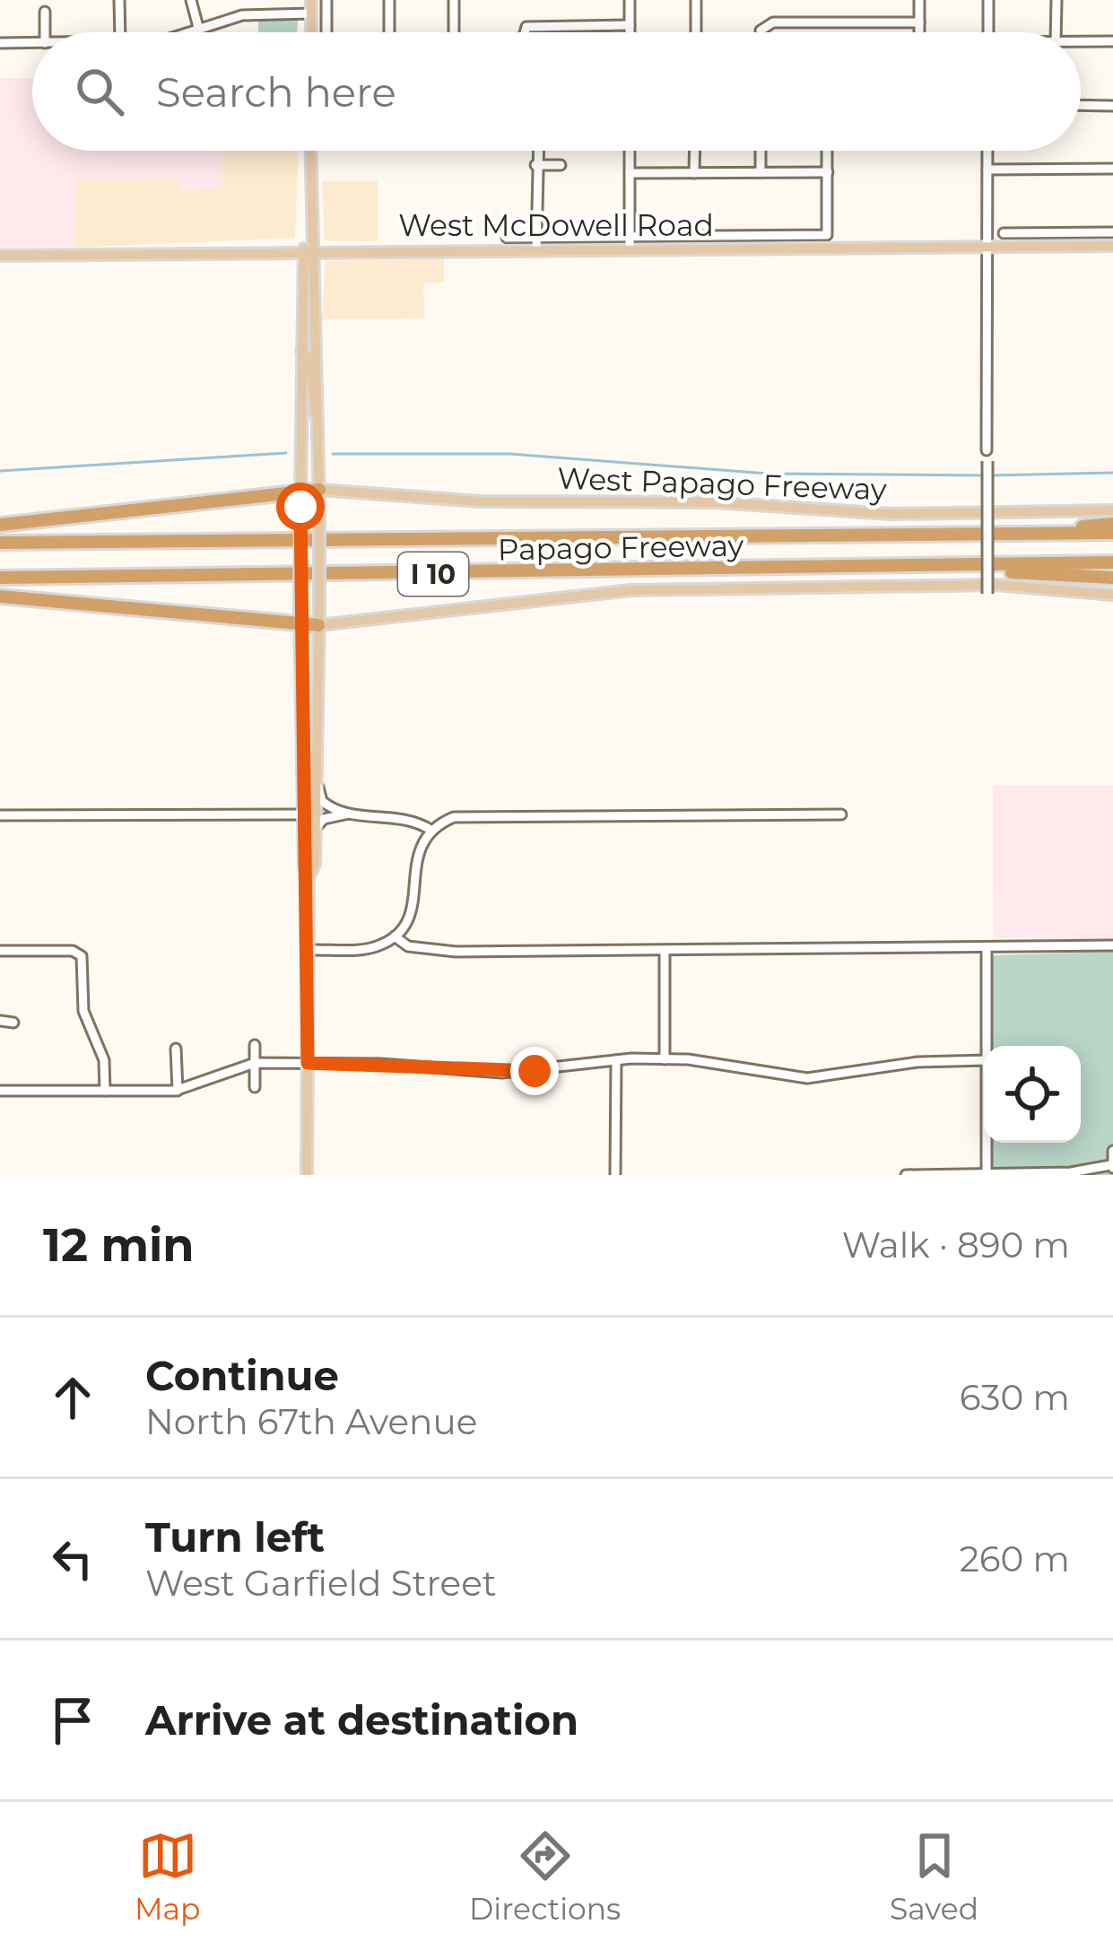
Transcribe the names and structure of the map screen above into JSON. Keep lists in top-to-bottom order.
{
  "streets": {
    "highway": ["Papago Freeway", "I 10"],
    "main road": ["West McDowell Road", "West Papago Freeway"]
  },
  "page": {
    "search": "Search here",
    "heading": ["12 min", "Walk · 890 m"],
    "list": [
      ["Continue", "North 67th Avenue", "630 m"],
      ["Turn left", "West Garfield Street", "260 m"],
      "Arrive at destination"
    ],
    "nav": ["Map", "Directions", "Saved"]
  }
}
